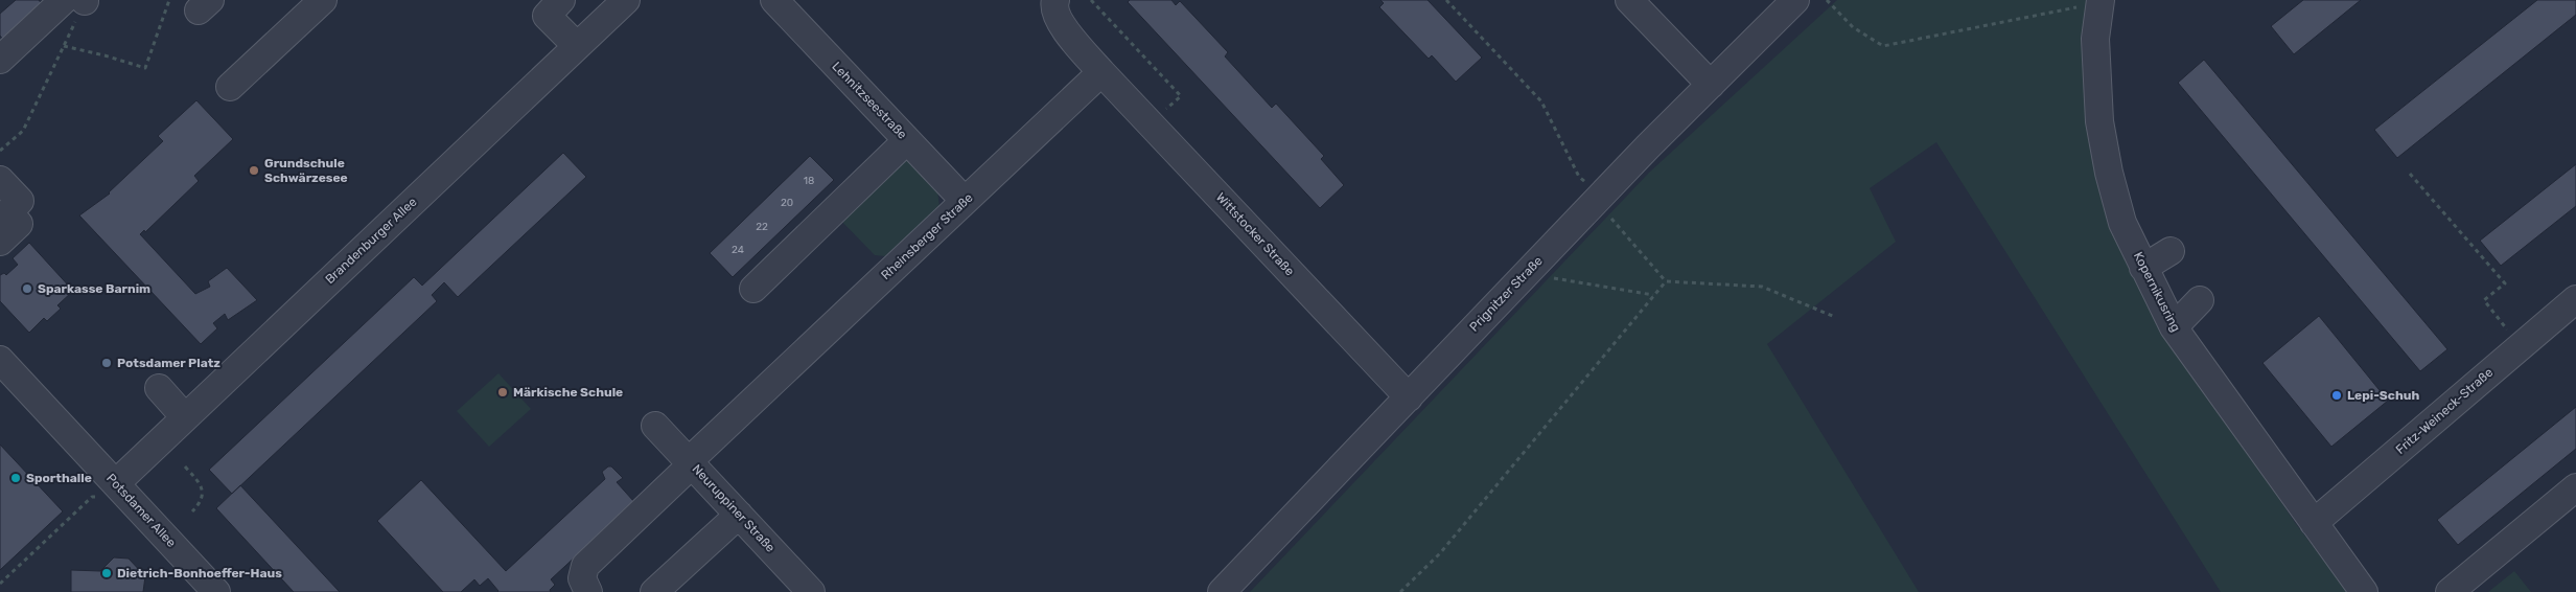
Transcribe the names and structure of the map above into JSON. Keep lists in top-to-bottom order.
{
  "streets": {
    "street": [
      "Lehnitzseestraße",
      "Wittstocker Straße",
      "Rheinsberger Straße",
      "Brandenburger Allee",
      "Kopernikusring",
      "Prignitzer Straße",
      "Fritz-Weineck-Straße",
      "Neuruppiner Straße",
      "Potsdamer Allee"
    ]
  },
  "crossings": [
    ["Lehnitzseestraße", "Rheinsberger Straße"],
    ["Wittstocker Straße", "Rheinsberger Straße"],
    ["Wittstocker Straße", "Prignitzer Straße"],
    ["Rheinsberger Straße", "Neuruppiner Straße"],
    ["Brandenburger Allee", "Potsdamer Allee"],
    ["Kopernikusring", "Fritz-Weineck-Straße"]
  ],
  "places": [
    "Grundschule Schwärzesee",
    "Sparkasse Barnim",
    "Potsdamer Platz",
    "Märkische Schule",
    "Lepi-Schuh",
    "Sporthalle",
    "Dietrich-Bonhoeffer-Haus"
  ],
  "house_numbers": [
    "18",
    "20",
    "22",
    "24"
  ]
}
